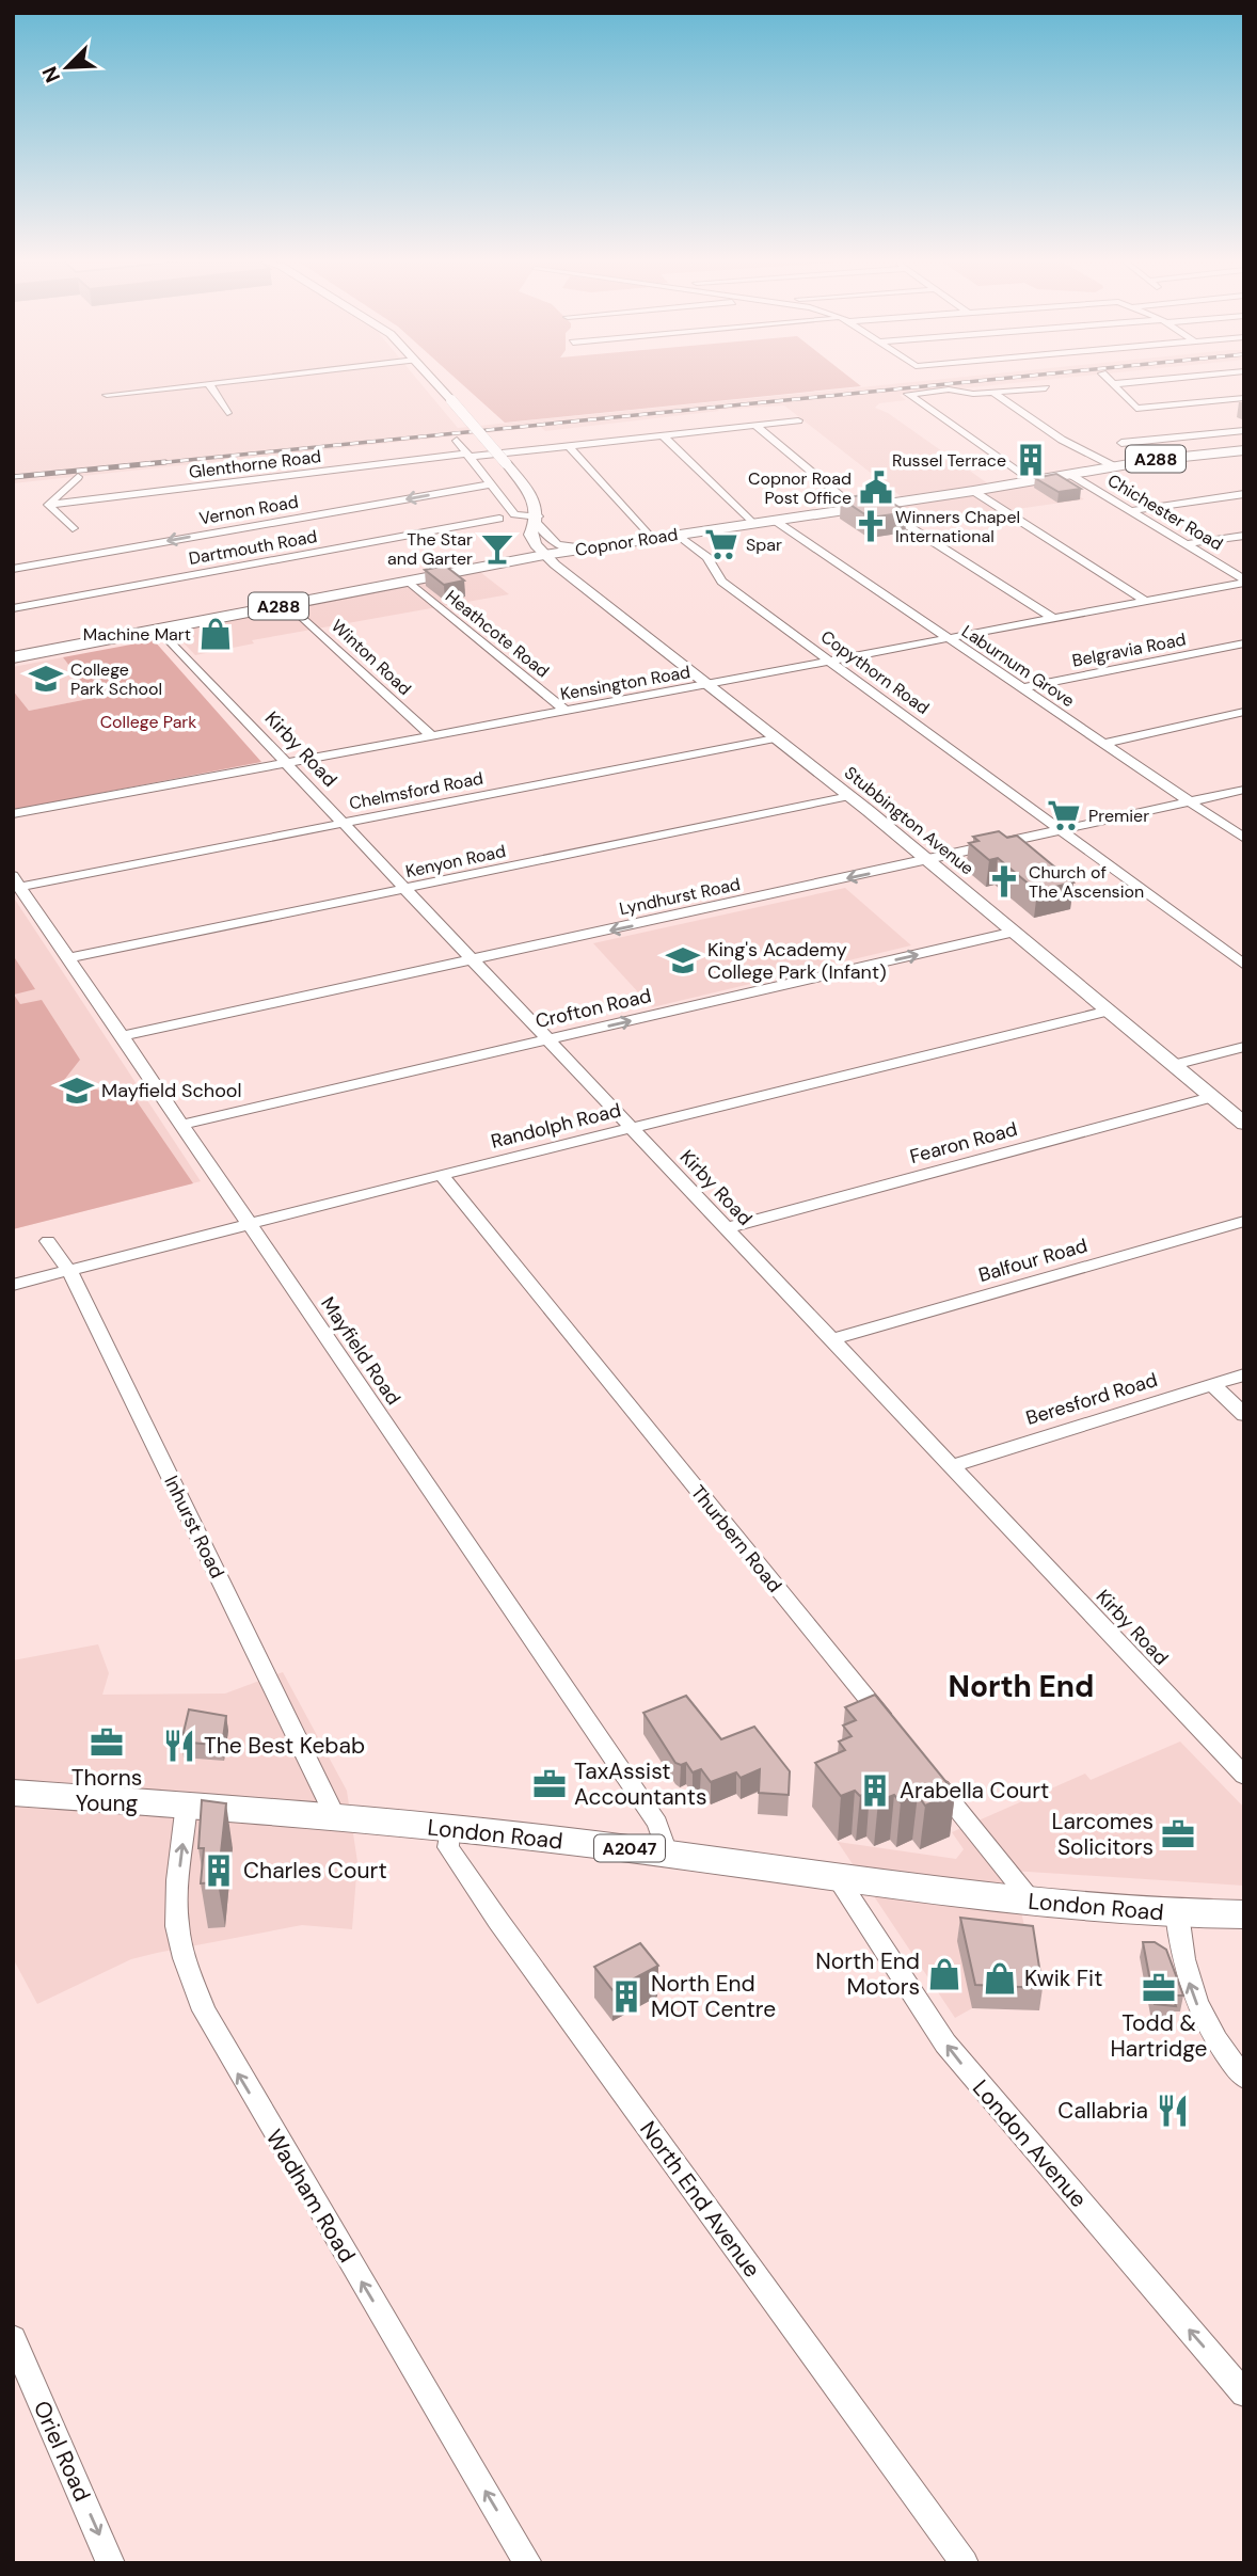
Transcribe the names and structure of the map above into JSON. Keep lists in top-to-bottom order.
{
  "streets": {
    "main road": [
      "A288",
      "Copnor Road",
      "London Road",
      "A2047"
    ],
    "street": [
      "Glenthorne Road",
      "Vernon Road",
      "Chichester Road",
      "Dartmouth Road",
      "Heathcote Road",
      "Belgravia Road",
      "Winton Road",
      "Laburnum Grove",
      "Copythorn Road",
      "Kensington Road",
      "Kirby Road",
      "Chelmsford Road",
      "Stubbington Avenue",
      "Kenyon Road",
      "Lyndhurst Road",
      "Crofton Road",
      "Randolph Road",
      "Fearon Road",
      "Balfour Road",
      "Mayfield Road",
      "Beresford Road",
      "Inhurst Road",
      "Thurbern Road",
      "London Avenue",
      "Wadham Road",
      "North End Avenue",
      "Oriel Road"
    ]
  },
  "crossings": [
    ["Chichester Road", "Copnor Road"],
    ["Chichester Road", "Kensington Road"],
    ["Copnor Road", "Heathcote Road"],
    ["Copnor Road", "Winton Road"],
    ["Copnor Road", "Laburnum Grove"],
    ["Copnor Road", "Copythorn Road"],
    ["Copnor Road", "Kirby Road"],
    ["Copnor Road", "Stubbington Avenue"],
    ["Heathcote Road", "Kensington Road"],
    ["Belgravia Road", "Laburnum Grove"],
    ["Winton Road", "Kensington Road"],
    ["Laburnum Grove", "Kensington Road"],
    ["Laburnum Grove", "Lyndhurst Road"],
    ["Copythorn Road", "Kensington Road"],
    ["Copythorn Road", "Lyndhurst Road"],
    ["Kensington Road", "Kirby Road"],
    ["Kensington Road", "Stubbington Avenue"],
    ["Kirby Road", "Chelmsford Road"],
    ["Kirby Road", "Kenyon Road"],
    ["Kirby Road", "Lyndhurst Road"],
    ["Kirby Road", "Crofton Road"],
    ["Kirby Road", "Randolph Road"],
    ["Kirby Road", "Fearon Road"],
    ["Kirby Road", "Balfour Road"],
    ["Kirby Road", "Beresford Road"],
    ["Chelmsford Road", "Stubbington Avenue"],
    ["Chelmsford Road", "Mayfield Road"],
    ["Stubbington Avenue", "Kenyon Road"],
    ["Stubbington Avenue", "Lyndhurst Road"],
    ["Stubbington Avenue", "Crofton Road"],
    ["Stubbington Avenue", "Randolph Road"],
    ["Stubbington Avenue", "Fearon Road"],
    ["Kenyon Road", "Mayfield Road"],
    ["Lyndhurst Road", "Mayfield Road"],
    ["Crofton Road", "Mayfield Road"],
    ["Randolph Road", "Mayfield Road"],
    ["Randolph Road", "Inhurst Road"],
    ["Randolph Road", "Thurbern Road"],
    ["Mayfield Road", "London Road"],
    ["Inhurst Road", "London Road"],
    ["London Road", "London Avenue"],
    ["London Road", "Wadham Road"],
    ["London Road", "North End Avenue"]
  ],
  "one_way": [
    "Vernon Road",
    "Lyndhurst Road",
    "Crofton Road",
    "London Avenue",
    "Wadham Road",
    "Oriel Road"
  ],
  "districts": ["North End"],
  "parks": ["College Park"],
  "places": {
    "building": [
      "Russel Terrace",
      "Arabella Court",
      "Charles Court",
      "North End MOT Centre"
    ],
    "public building": ["Copnor Road Post Office"],
    "church": ["Winners Chapel International", "Church of The Ascension"],
    "supermarket": ["Spar", "Premier"],
    "bar": ["The Star and Garter"],
    "shop": ["Machine Mart", "North End Motors", "Kwik Fit"],
    "school or university": ["College Park School", "King's Academy College Park (Infant)", "Mayfield School"],
    "office": [
      "Thorns Young",
      "TaxAssist Accountants",
      "Larcomes Solicitors",
      "Todd & Hartridge"
    ],
    "restaurant": ["The Best Kebab", "Callabria"]
  },
  "north": "bottom left"
}
